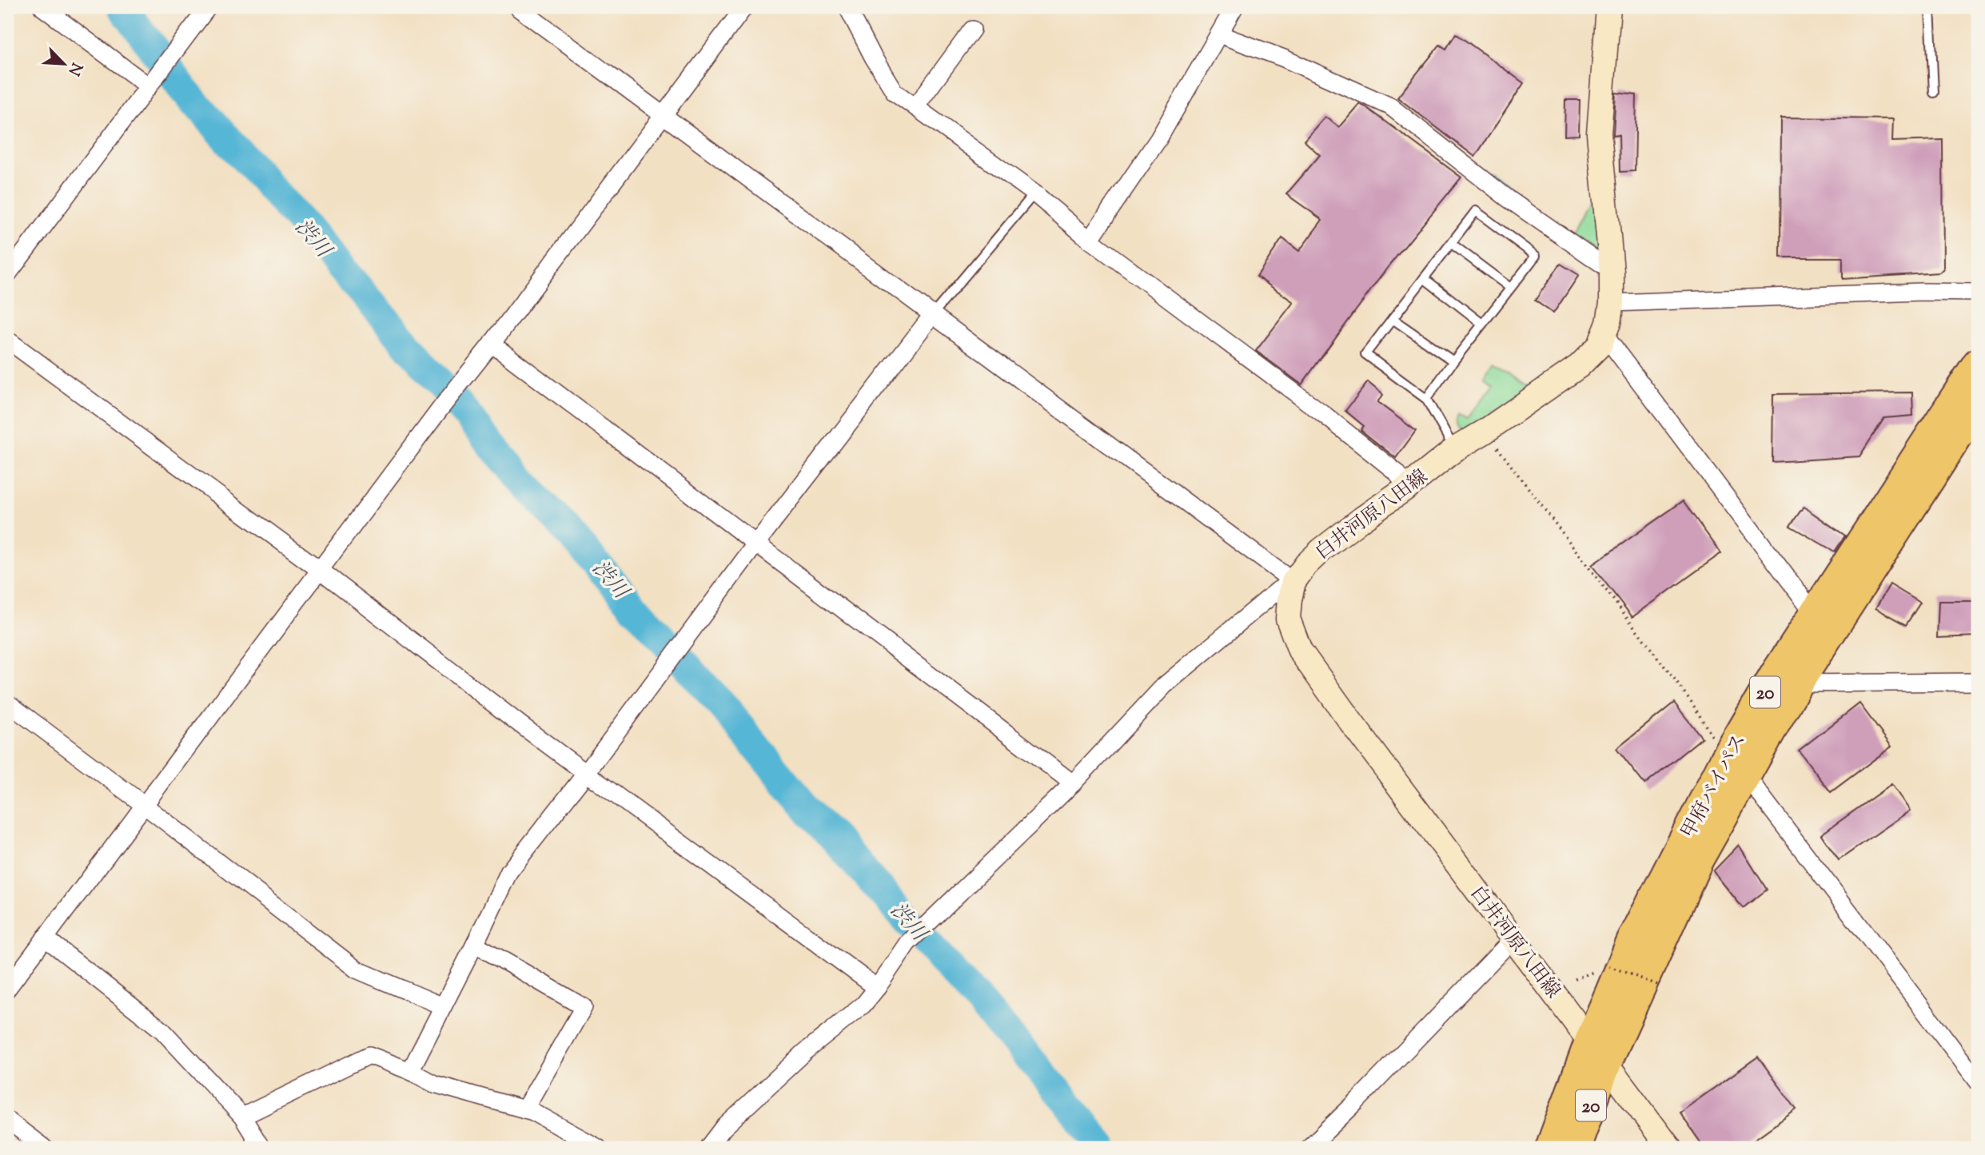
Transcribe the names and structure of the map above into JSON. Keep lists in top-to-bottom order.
{
  "streets": {
    "highway": ["20", "甲府バイパス"],
    "main road": ["白井河原八田線"]
  },
  "crossings": [
    ["白井河原八田線", "甲府バイパス"]
  ],
  "water": ["渋川"],
  "north": "bottom right"
}
